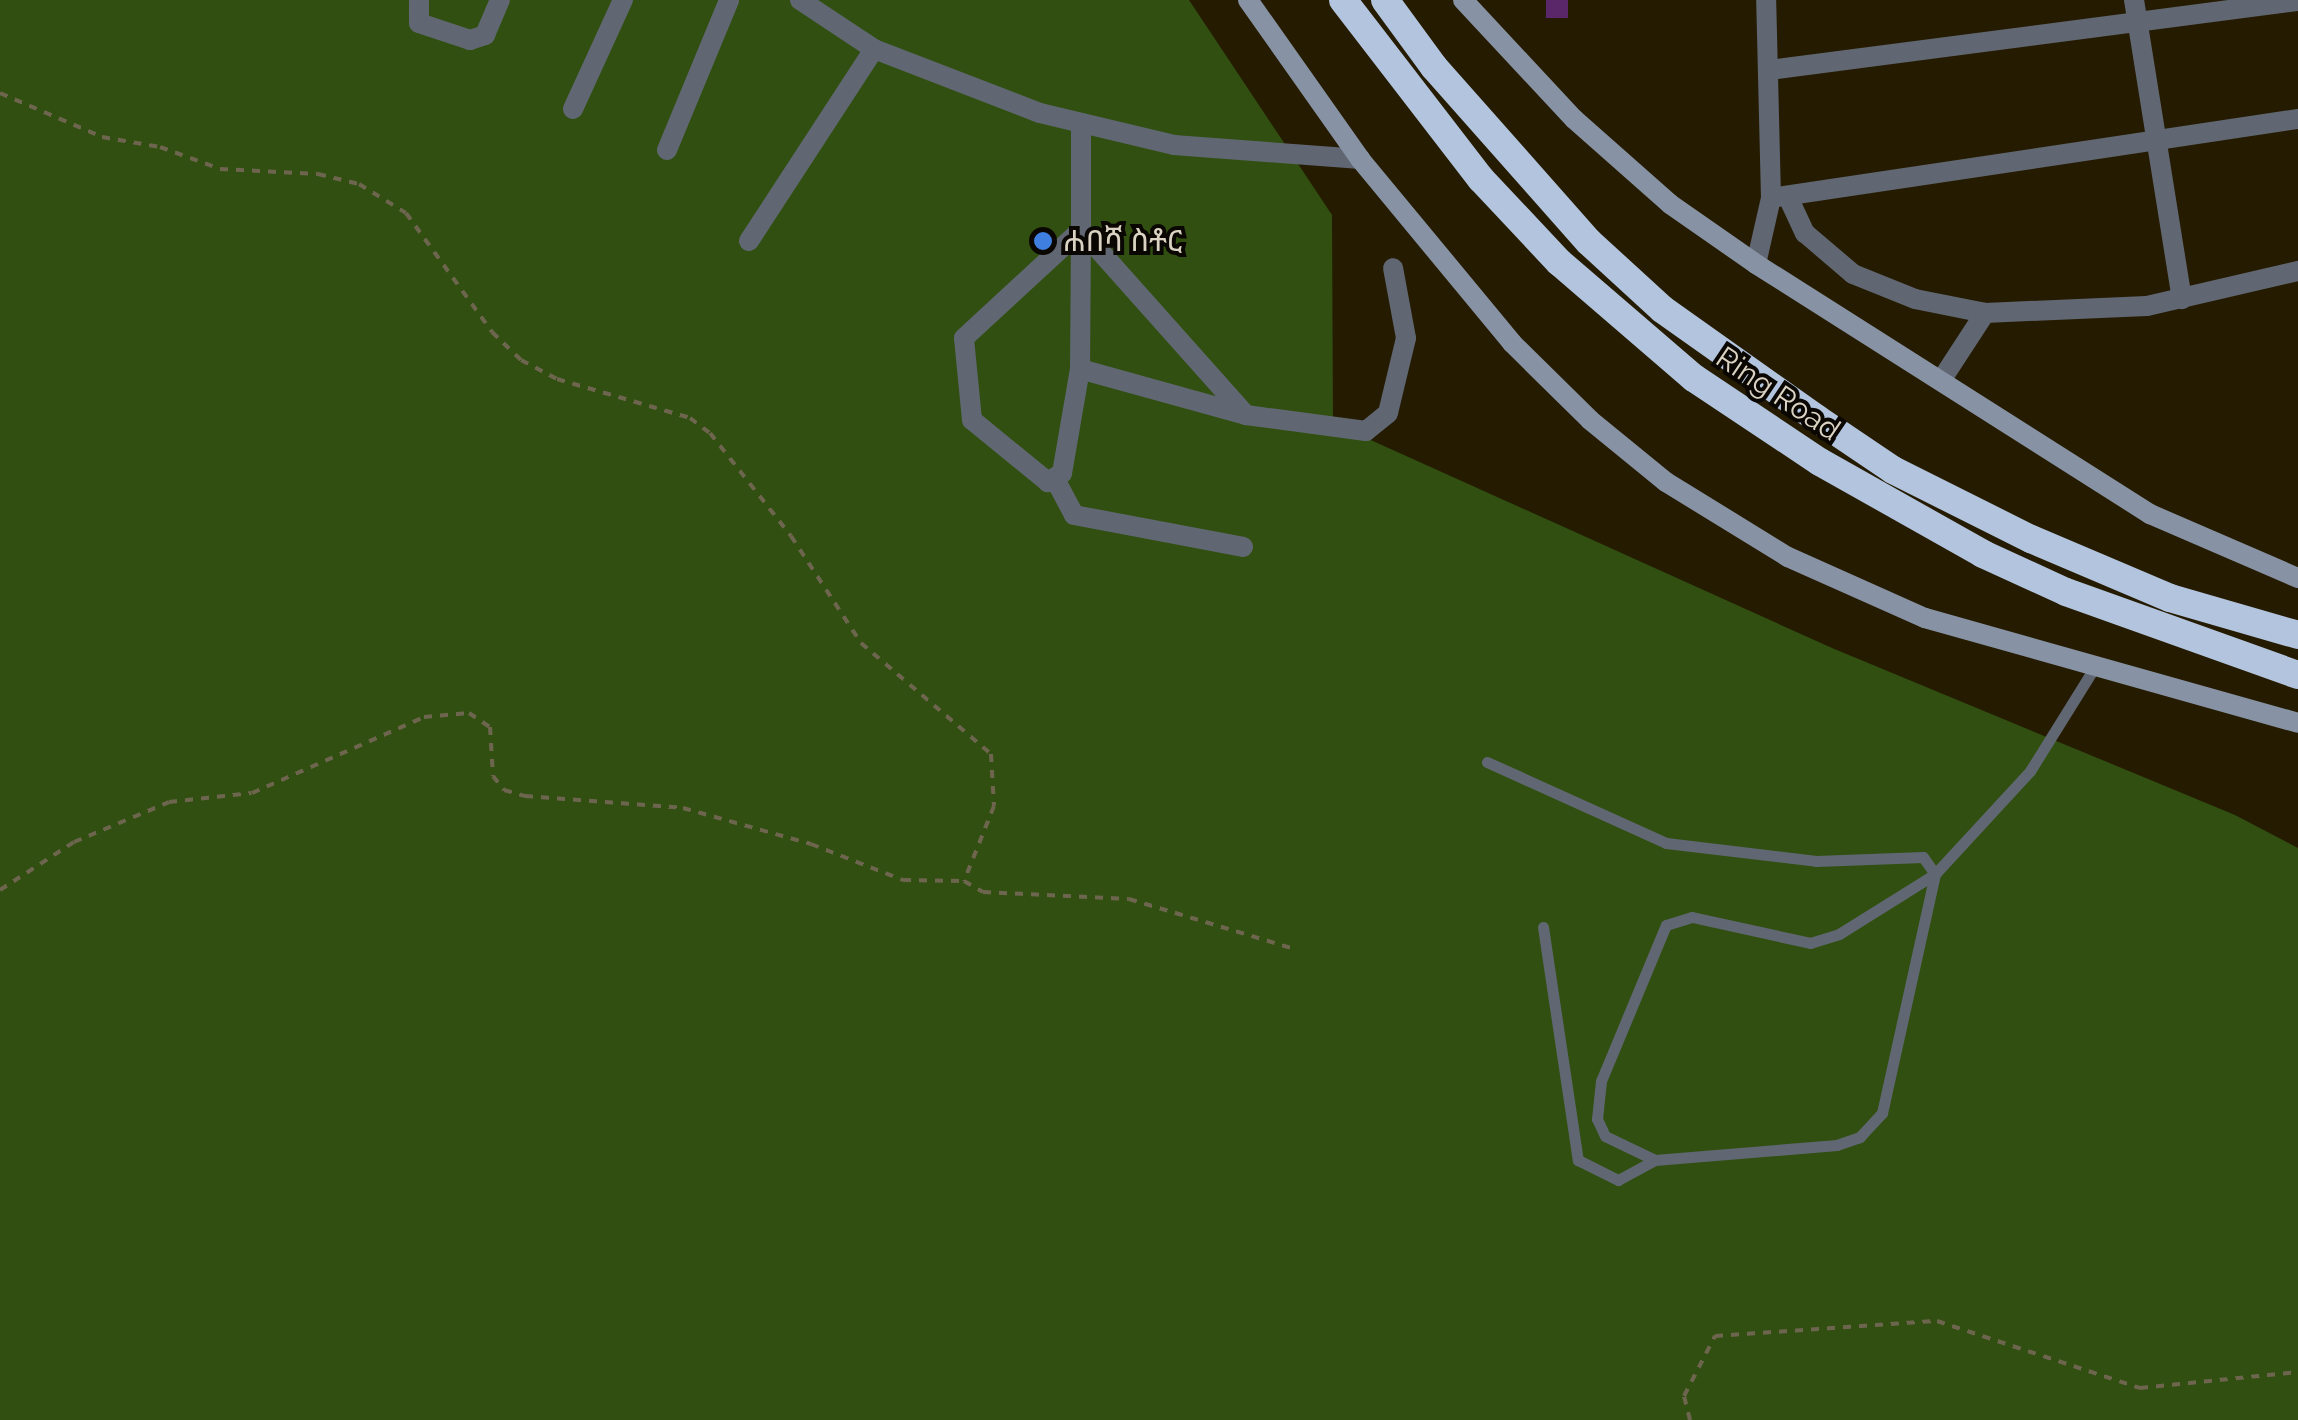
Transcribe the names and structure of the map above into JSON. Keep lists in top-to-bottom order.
{
  "streets": {
    "highway": ["Ring Road"]
  },
  "places": ["ሐበሻ ስቶር"]
}
